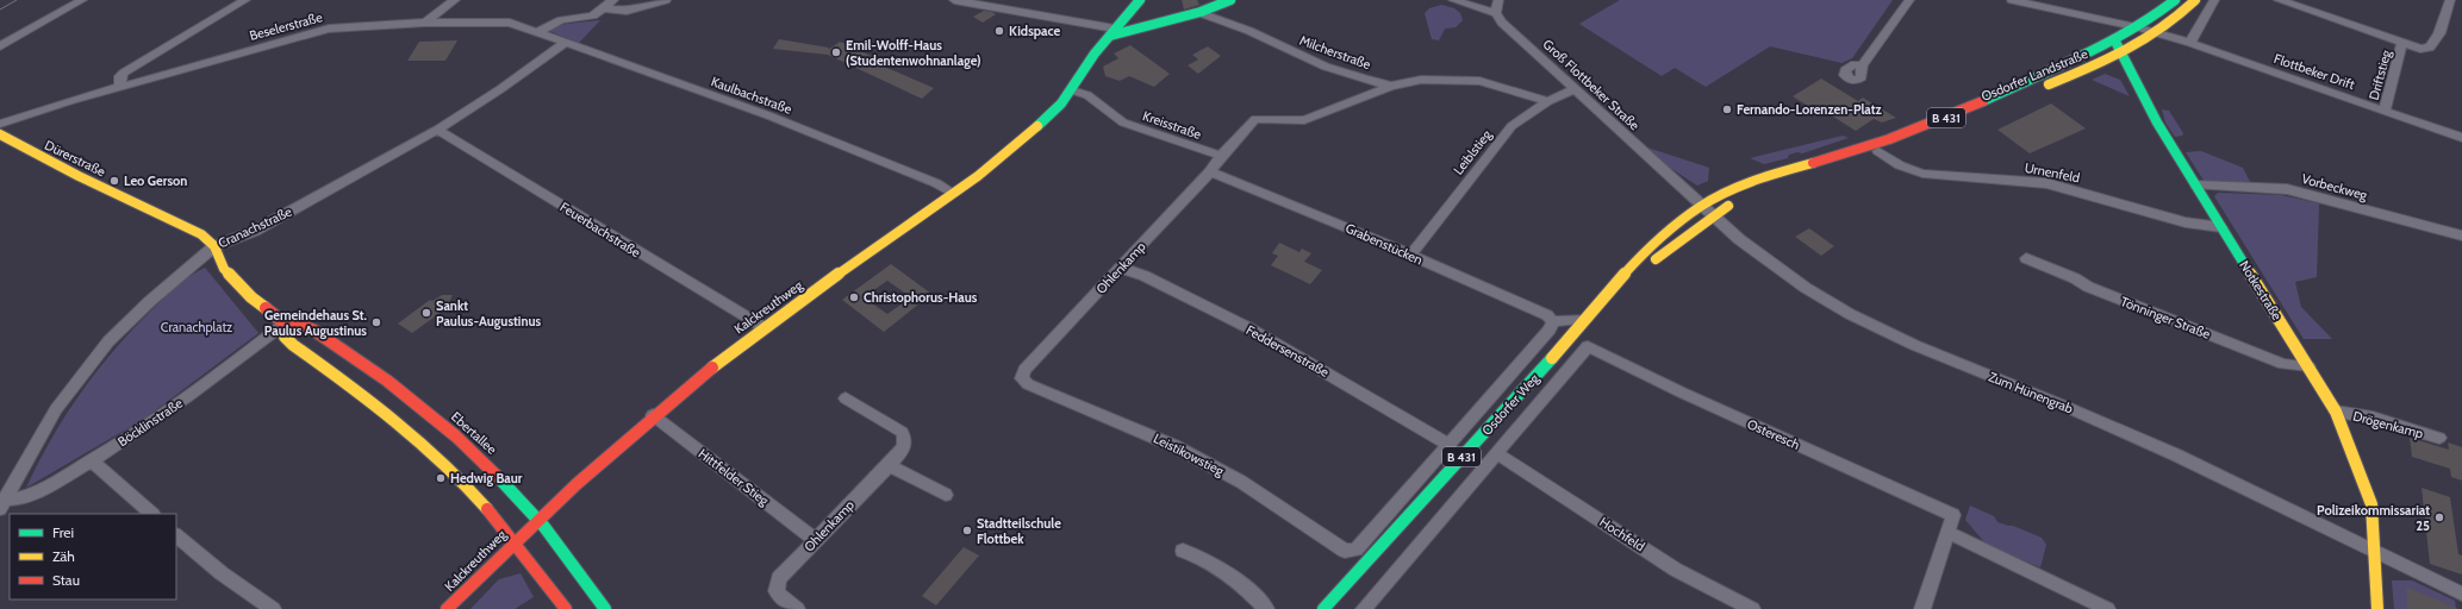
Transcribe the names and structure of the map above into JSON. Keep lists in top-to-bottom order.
{
  "streets": {
    "main road": [
      "Osdorfer Landstraße",
      "B 431",
      "Dürerstraße",
      "Notkestraße",
      "Kalckreuthweg",
      "Osdorfer Weg",
      "Ebertallee"
    ],
    "street": [
      "Beselerstraße",
      "Milcherstraße",
      "Flottbeker Drift",
      "Driftstieg",
      "Groß Flottbeker Straße",
      "Kaulbachstraße",
      "Kreisstraße",
      "Leiblstieg",
      "Urnenfeld",
      "Vorbeckweg",
      "Cranachstraße",
      "Feuerbachstraße",
      "Grabenstücken",
      "Ohlenkamp",
      "Tönninger Straße",
      "Feddersenstraße",
      "Zum Hünengrab",
      "Böcklinstraße",
      "Drögenkamp",
      "Osteresch",
      "Leistikowstieg",
      "Hittfelder Stieg",
      "Hochfeld"
    ]
  },
  "crossings": [
    ["Beselerstraße", "Kaulbachstraße"],
    ["Milcherstraße", "Leiblstieg"],
    ["Flottbeker Drift", "Osdorfer Landstraße"],
    ["Flottbeker Drift", "Driftstieg"],
    ["Osdorfer Landstraße", "Groß Flottbeker Straße"],
    ["Osdorfer Landstraße", "Urnenfeld"],
    ["Osdorfer Landstraße", "Notkestraße"],
    ["Osdorfer Landstraße", "Zum Hünengrab"],
    ["Osdorfer Landstraße", "Osdorfer Weg"],
    ["Groß Flottbeker Straße", "Leiblstieg"],
    ["Groß Flottbeker Straße", "Zum Hünengrab"],
    ["Groß Flottbeker Straße", "Osdorfer Weg"],
    ["Kaulbachstraße", "Cranachstraße"],
    ["Kaulbachstraße", "Kalckreuthweg"],
    ["B 431", "Zum Hünengrab"],
    ["B 431", "Osdorfer Weg"],
    ["Kreisstraße", "Ohlenkamp"],
    ["Kreisstraße", "Kalckreuthweg"],
    ["Leiblstieg", "Grabenstücken"],
    ["Dürerstraße", "Cranachstraße"],
    ["Dürerstraße", "Ebertallee"],
    ["Urnenfeld", "Notkestraße"],
    ["Vorbeckweg", "Notkestraße"],
    ["Cranachstraße", "Feuerbachstraße"],
    ["Cranachstraße", "Böcklinstraße"],
    ["Cranachstraße", "Ebertallee"],
    ["Feuerbachstraße", "Kalckreuthweg"],
    ["Grabenstücken", "Ohlenkamp"],
    ["Grabenstücken", "Osdorfer Weg"],
    ["Ohlenkamp", "Feddersenstraße"],
    ["Ohlenkamp", "Leistikowstieg"],
    ["Ohlenkamp", "Hittfelder Stieg"],
    ["Notkestraße", "Tönninger Straße"],
    ["Notkestraße", "Zum Hünengrab"],
    ["Notkestraße", "Drögenkamp"],
    ["Kalckreuthweg", "Ebertallee"],
    ["Kalckreuthweg", "Hittfelder Stieg"],
    ["Feddersenstraße", "Osdorfer Weg"],
    ["Zum Hünengrab", "Osdorfer Weg"],
    ["Osdorfer Weg", "Osteresch"],
    ["Osdorfer Weg", "Leistikowstieg"],
    ["Osdorfer Weg", "Hochfeld"],
    ["Böcklinstraße", "Ebertallee"]
  ],
  "parks": ["Cranachplatz"],
  "places": [
    "Kidspace",
    "Emil-Wolff-Haus (Studentenwohnanlage)",
    "Fernando-Lorenzen-Platz",
    "Leo Gerson",
    "Christophorus-Haus",
    "Sankt Paulus-Augustinus",
    "Gemeindehaus St. Paulus Augustinus",
    "Hedwig Baur",
    "Polizeikommissariat 25",
    "Stadtteilschule Flottbek"
  ],
  "legend": ["Frei", "Zäh", "Stau"]
}
